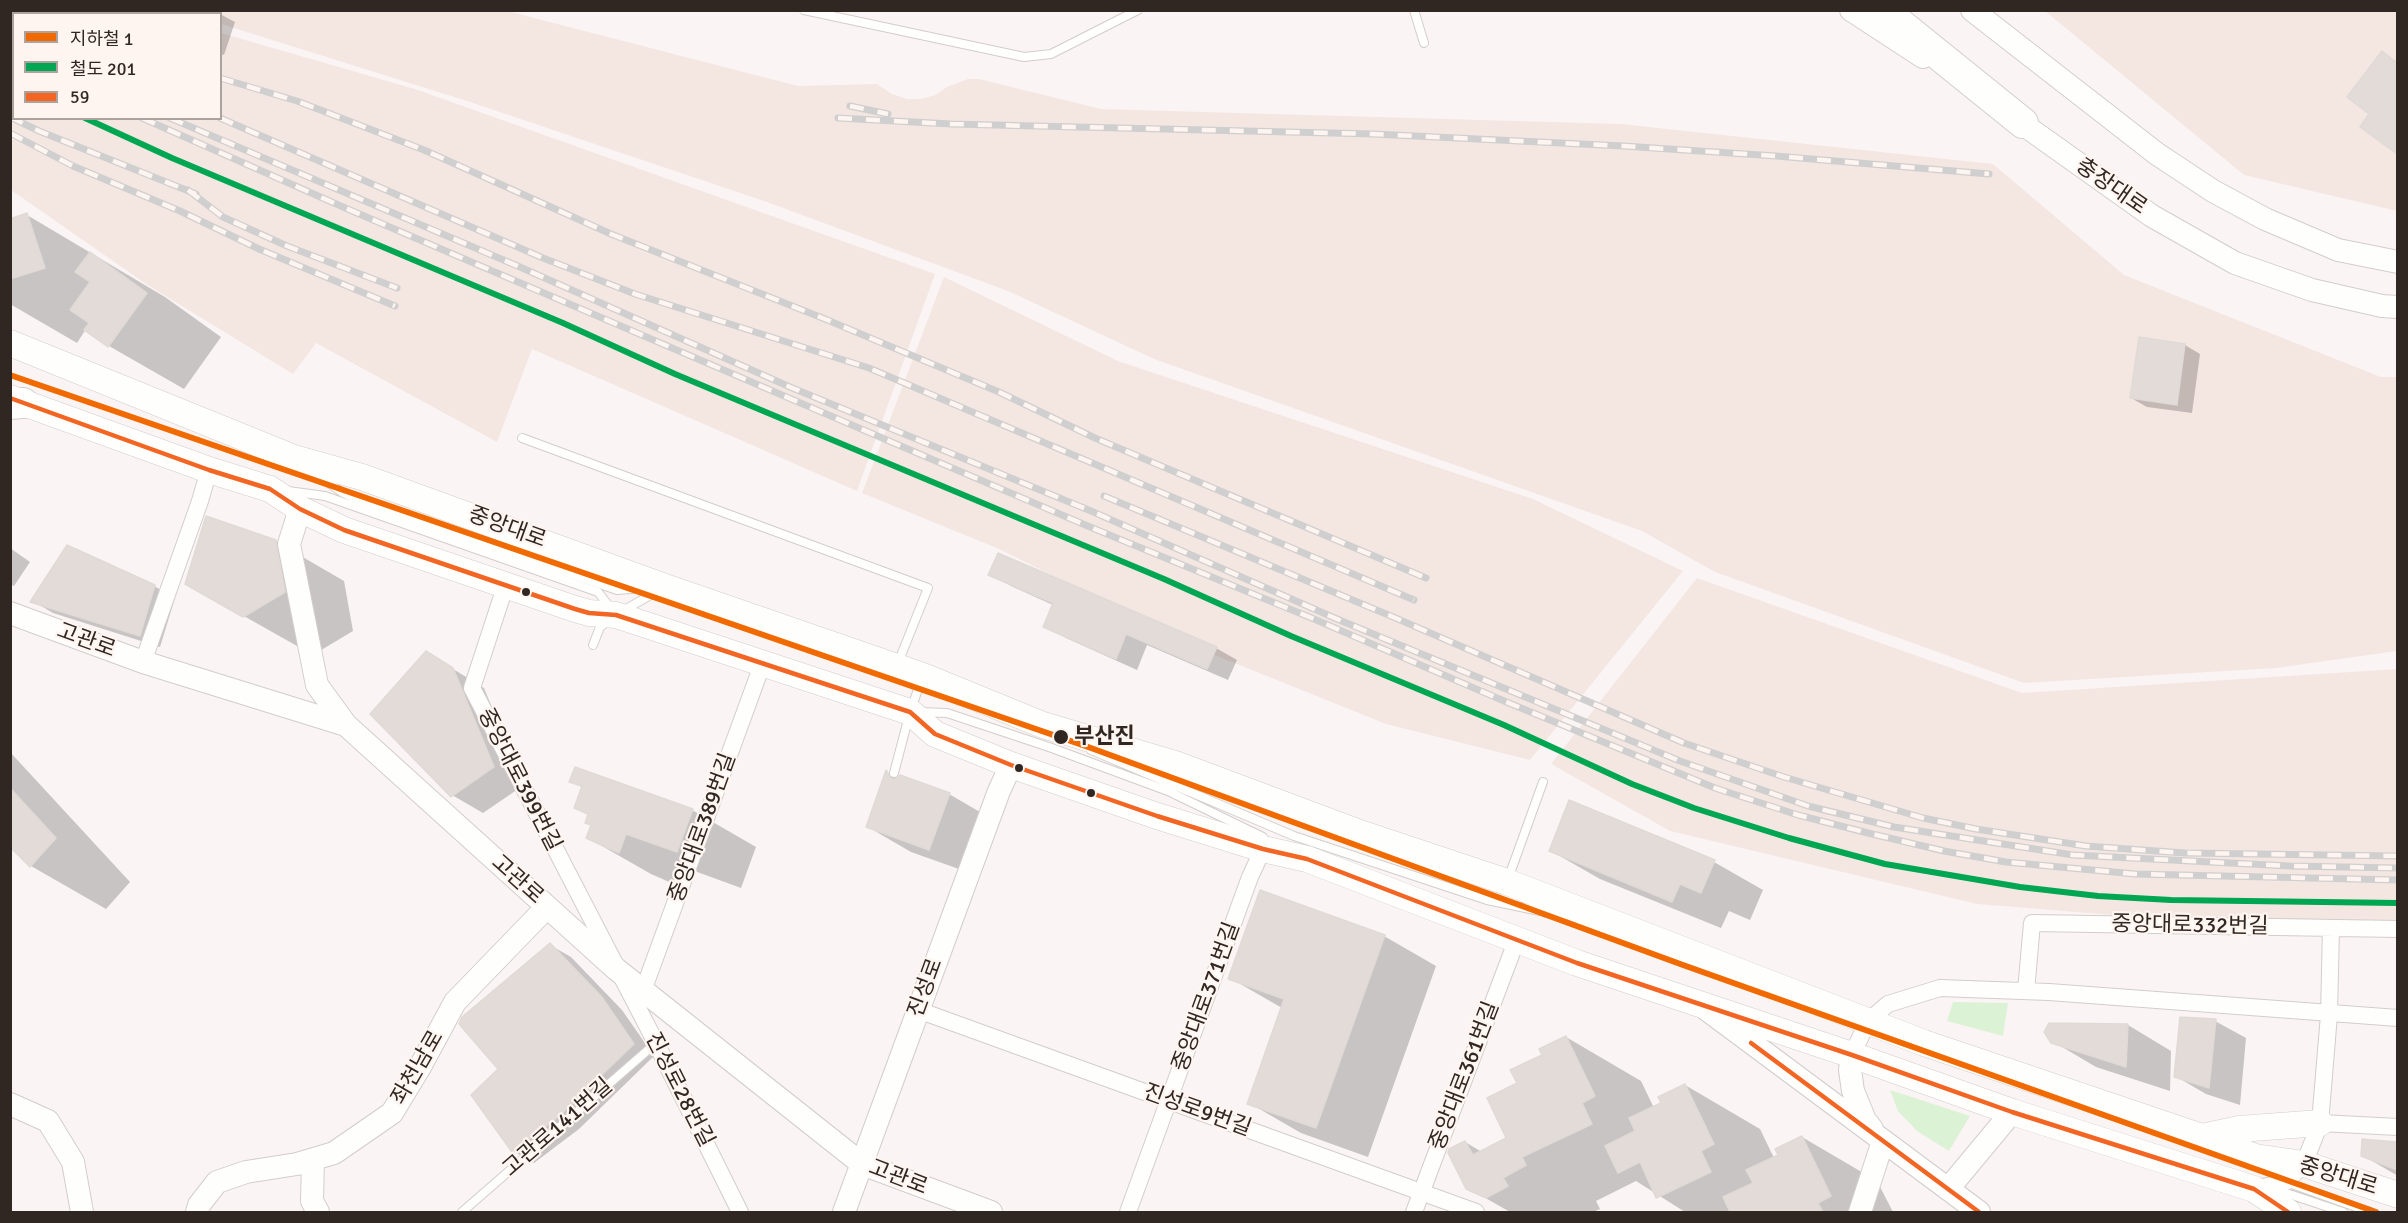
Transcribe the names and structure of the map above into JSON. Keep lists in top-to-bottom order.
{
  "streets": {
    "main road": ["중앙대로"],
    "street": [
      "충장대로",
      "고관로",
      "중앙대로399번길",
      "중앙대로389번길",
      "중앙대로332번길",
      "진성로",
      "중앙대로371번길",
      "좌천남로",
      "중앙대로361번길",
      "진성로28번길",
      "진성로9번길"
    ],
    "lane": ["고관로141번길"]
  },
  "crossings": [
    ["중앙대로", "중앙대로399번길"],
    ["중앙대로", "중앙대로389번길"],
    ["중앙대로", "진성로"],
    ["중앙대로", "중앙대로371번길"],
    ["중앙대로", "중앙대로361번길"],
    ["고관로", "중앙대로399번길"],
    ["고관로", "중앙대로389번길"],
    ["고관로", "진성로"],
    ["고관로", "좌천남로"],
    ["고관로", "진성로28번길"],
    ["중앙대로399번길", "진성로28번길"],
    ["진성로", "진성로9번길"],
    ["중앙대로371번길", "진성로9번길"],
    ["중앙대로361번길", "진성로9번길"],
    ["진성로28번길", "고관로141번길"]
  ],
  "places": ["부산진"],
  "lines": ["rail line 201", "metro line 1", "transit line 59"],
  "legend": ["지하철 1", "철도 201", "59"]
}
